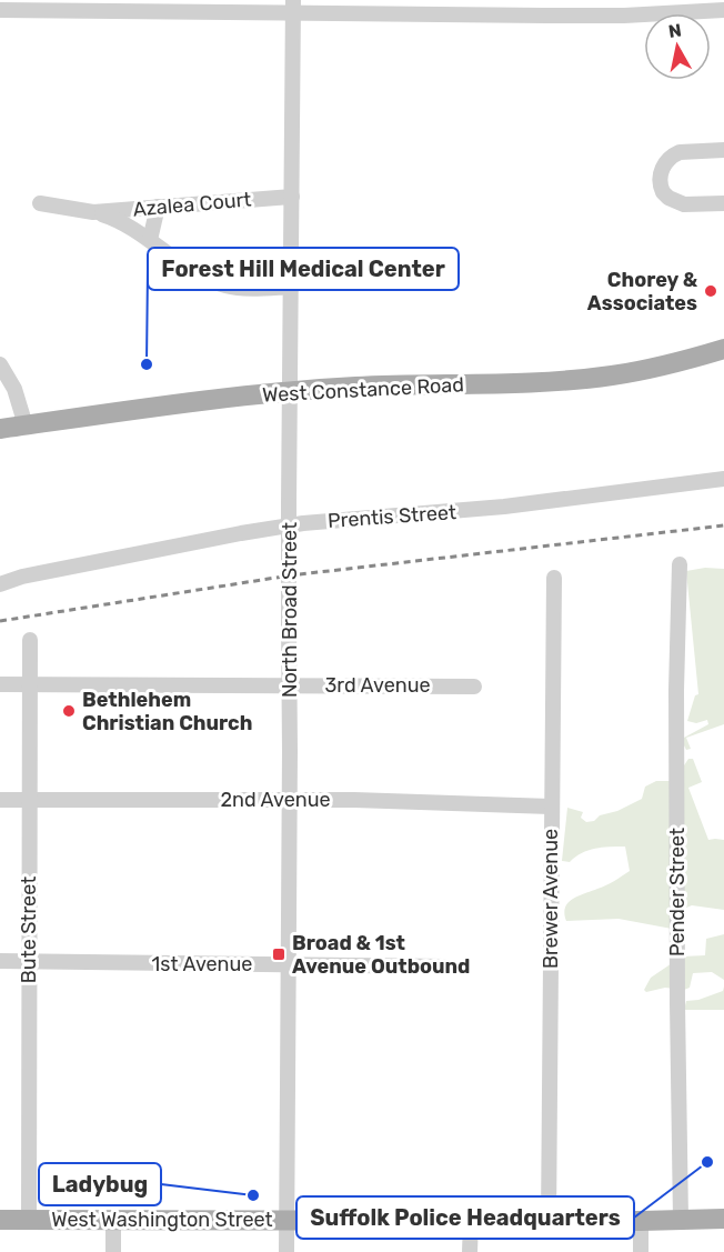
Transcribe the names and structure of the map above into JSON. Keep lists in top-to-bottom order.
{
  "streets": {
    "main road": ["West Constance Road", "West Washington Street"],
    "street": [
      "Azalea Court",
      "Prentis Street",
      "North Broad Street",
      "3rd Avenue",
      "2nd Avenue",
      "Pender Street",
      "Brewer Avenue",
      "Bute Street",
      "1st Avenue"
    ]
  },
  "crossings": [
    ["Azalea Court", "North Broad Street"],
    ["West Constance Road", "North Broad Street"],
    ["North Broad Street", "3rd Avenue"],
    ["North Broad Street", "2nd Avenue"],
    ["North Broad Street", "1st Avenue"],
    ["North Broad Street", "West Washington Street"],
    ["3rd Avenue", "Bute Street"],
    ["2nd Avenue", "Brewer Avenue"],
    ["2nd Avenue", "Bute Street"],
    ["Pender Street", "West Washington Street"],
    ["Brewer Avenue", "West Washington Street"],
    ["Bute Street", "1st Avenue"],
    ["Bute Street", "West Washington Street"]
  ],
  "places": {
    "other": [
      "Chorey & Associates",
      "Forest Hill Medical Center",
      "Bethlehem Christian Church",
      "Suffolk Police Headquarters",
      "Ladybug"
    ],
    "transit": ["Broad & 1st Avenue Outbound"]
  },
  "north": "top"
}
